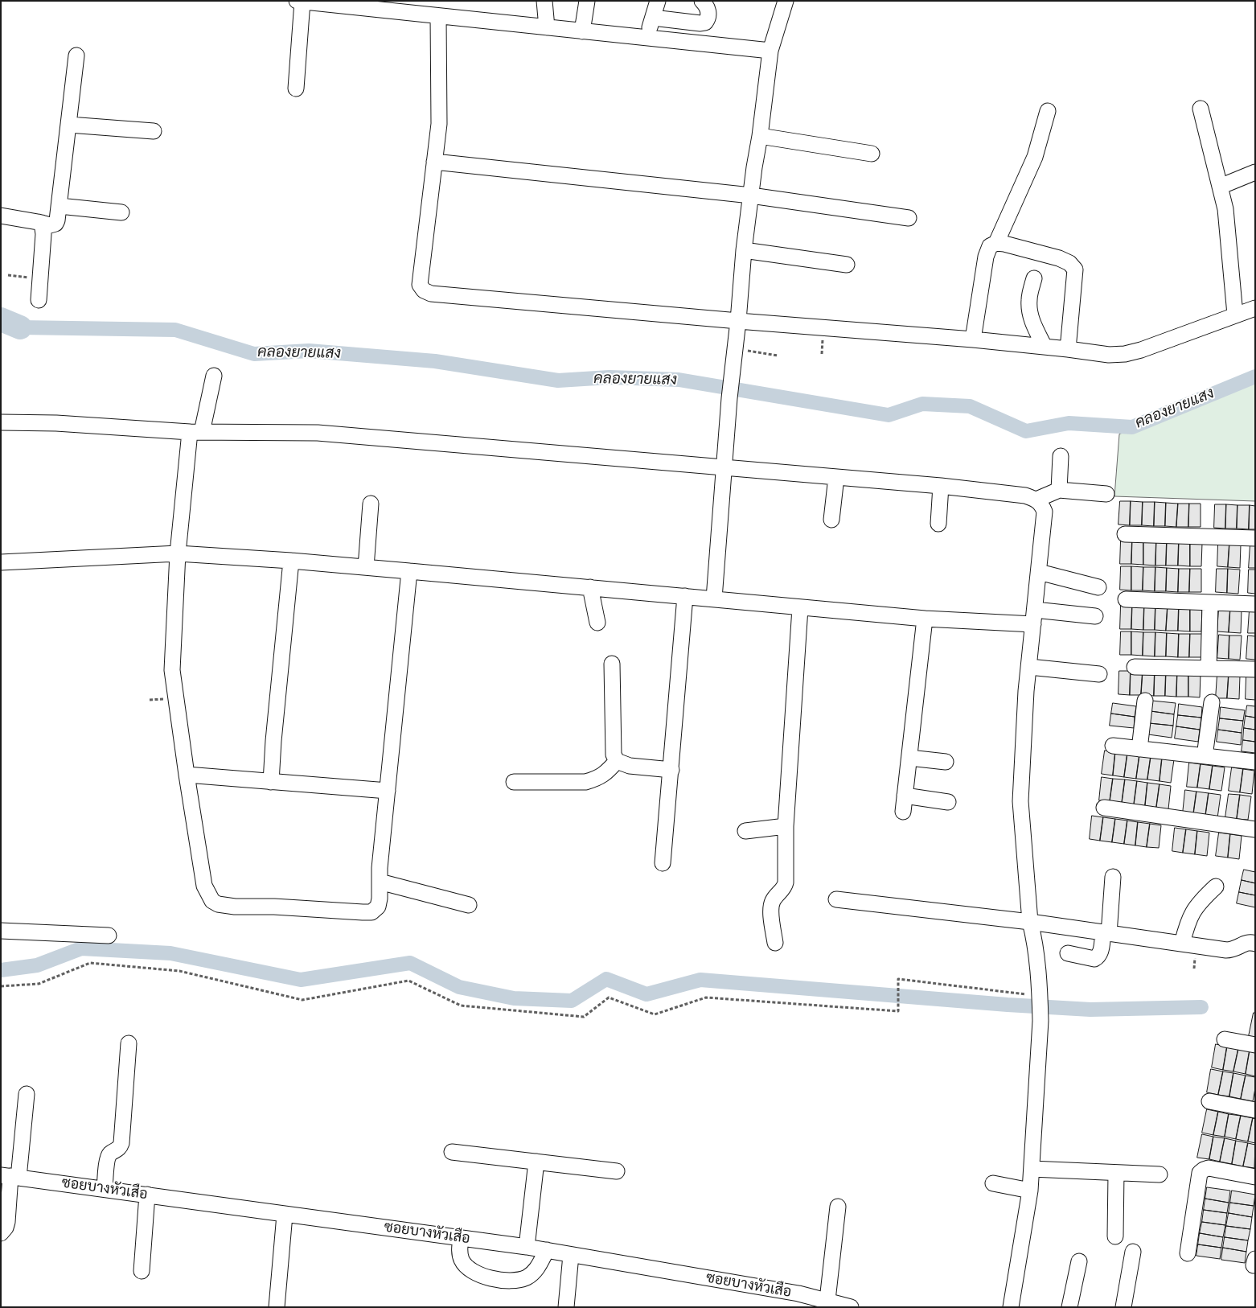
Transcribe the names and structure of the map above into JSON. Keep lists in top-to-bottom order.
{
  "streets": {
    "street": ["ซอยบางหัวเสือ"]
  },
  "water": ["คลองยายแสง"]
}
